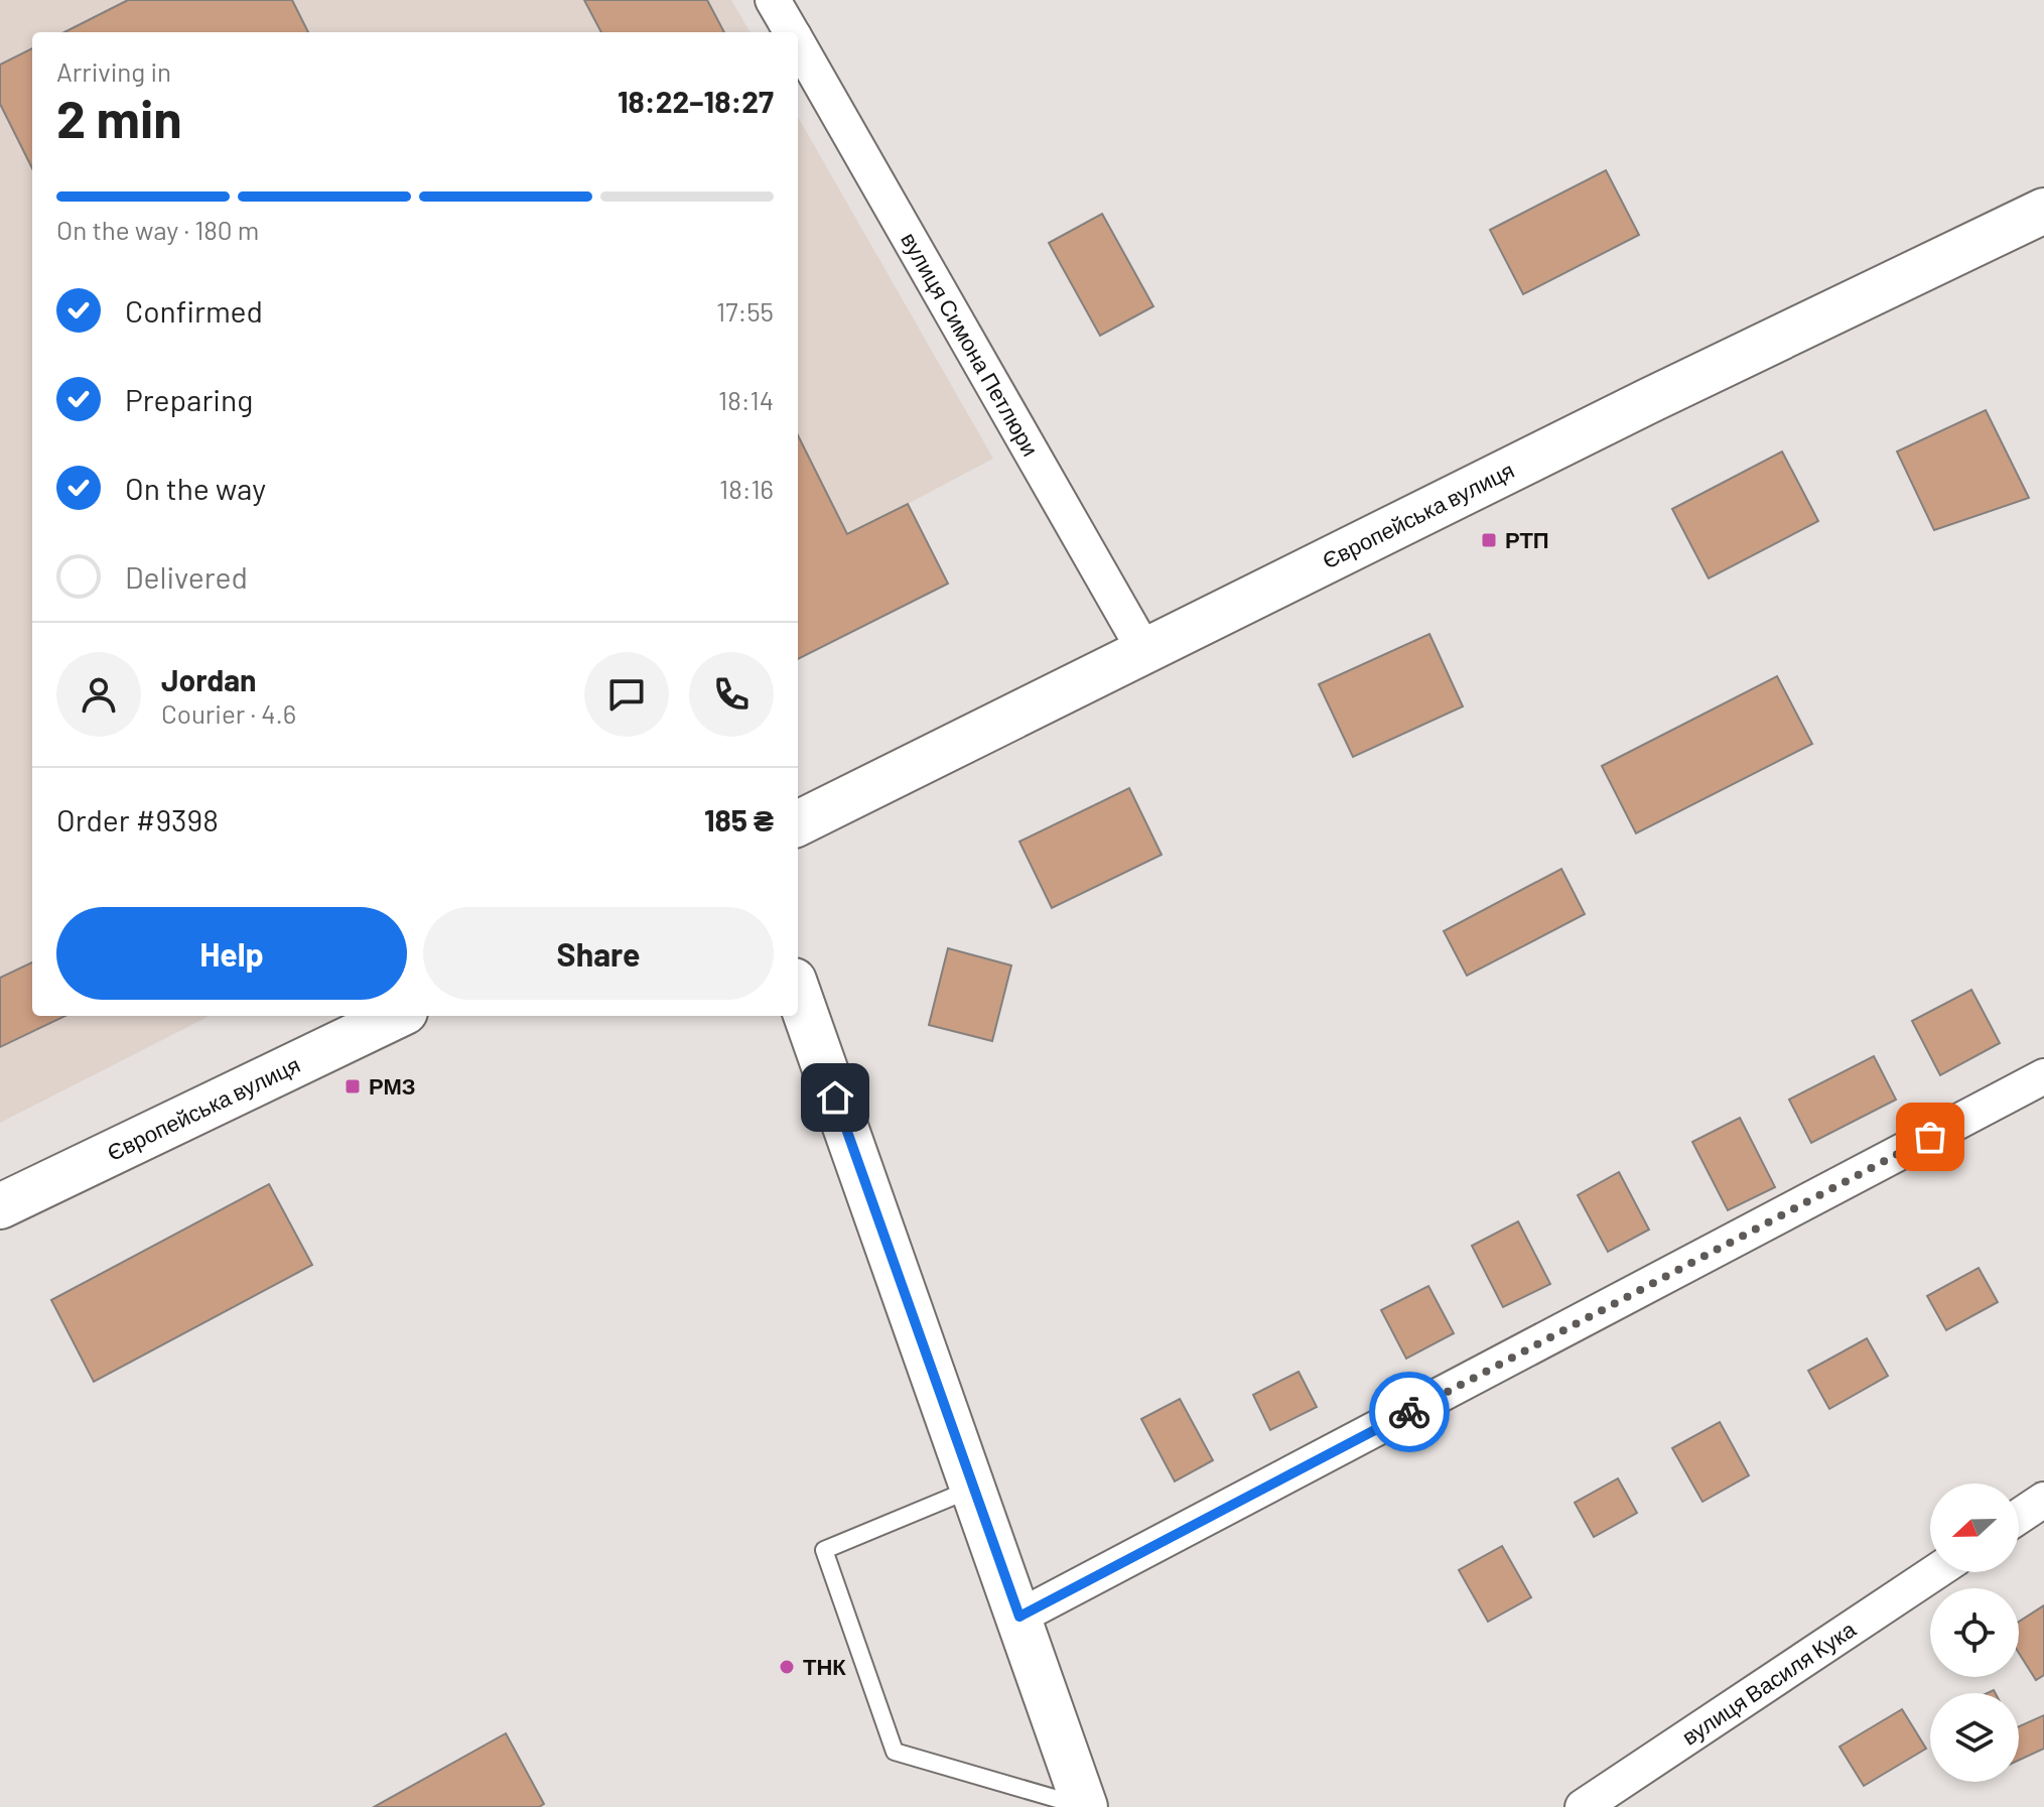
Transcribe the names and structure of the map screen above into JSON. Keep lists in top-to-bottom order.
{
  "streets": {
    "main road": ["Європейська вулиця"],
    "street": ["вулиця Симона Петлюри", "вулиця Василя Кука"]
  },
  "crossings": [
    ["вулиця Симона Петлюри", "Європейська вулиця"]
  ],
  "places": {
    "transit": ["РТП", "РМЗ"],
    "other": ["ТНК"]
  },
  "north": "left",
  "page": {
    "heading": ["2 min", "Arriving in", "18:22–18:27"],
    "panel": [
      "Jordan",
      "Courier · 4.6",
      "Order #9398",
      "185 ₴"
    ],
    "bar": "On the way · 180 m",
    "list": [
      ["Confirmed", "17:55"],
      ["Preparing", "18:14"],
      ["On the way", "18:16"],
      "Delivered"
    ],
    "buttons": ["Help", "Share"]
  }
}
